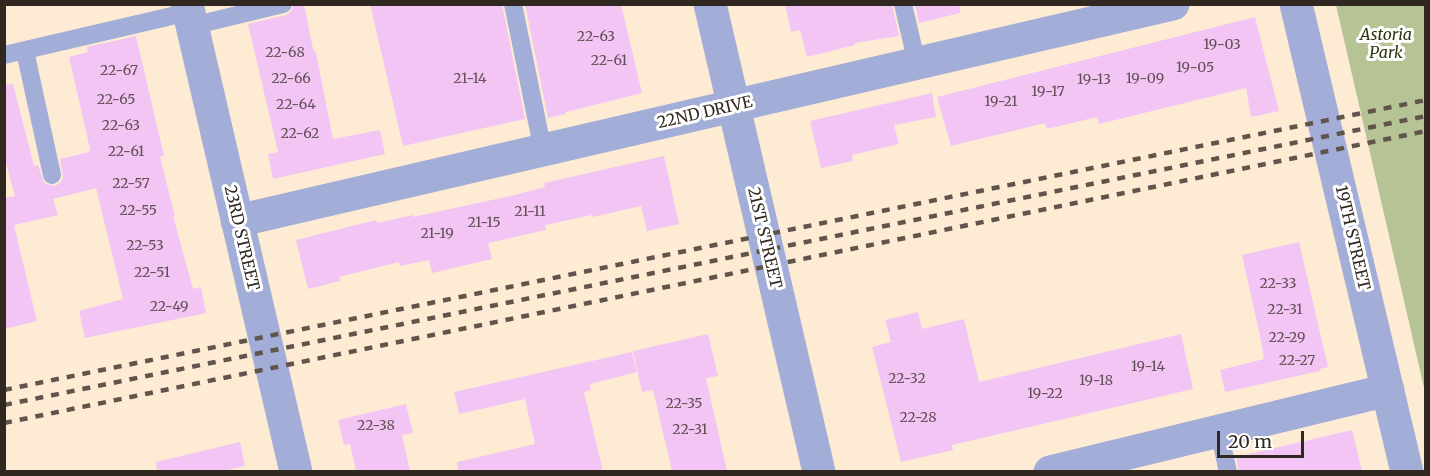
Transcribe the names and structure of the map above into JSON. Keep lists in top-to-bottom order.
{
  "streets": {
    "street": [
      "22ND DRIVE",
      "23RD STREET",
      "21ST STREET",
      "19TH STREET"
    ]
  },
  "crossings": [
    ["22ND DRIVE", "23RD STREET"],
    ["22ND DRIVE", "21ST STREET"]
  ],
  "parks": ["Astoria Park"],
  "house_numbers": [
    "22-63",
    "19-03",
    "22-68",
    "22-61",
    "19-05",
    "22-67",
    "22-66",
    "21-14",
    "19-09",
    "19-13",
    "19-17",
    "22-65",
    "19-21",
    "22-64",
    "22-63",
    "22-62",
    "22-61",
    "22-57",
    "22-55",
    "21-11",
    "21-15",
    "21-19",
    "22-53",
    "22-51",
    "22-33",
    "22-49",
    "22-31",
    "22-29",
    "22-27",
    "19-14",
    "22-32",
    "19-18",
    "19-22",
    "22-35",
    "22-28",
    "22-38",
    "22-31"
  ],
  "scale_bar": "20 m"
}
